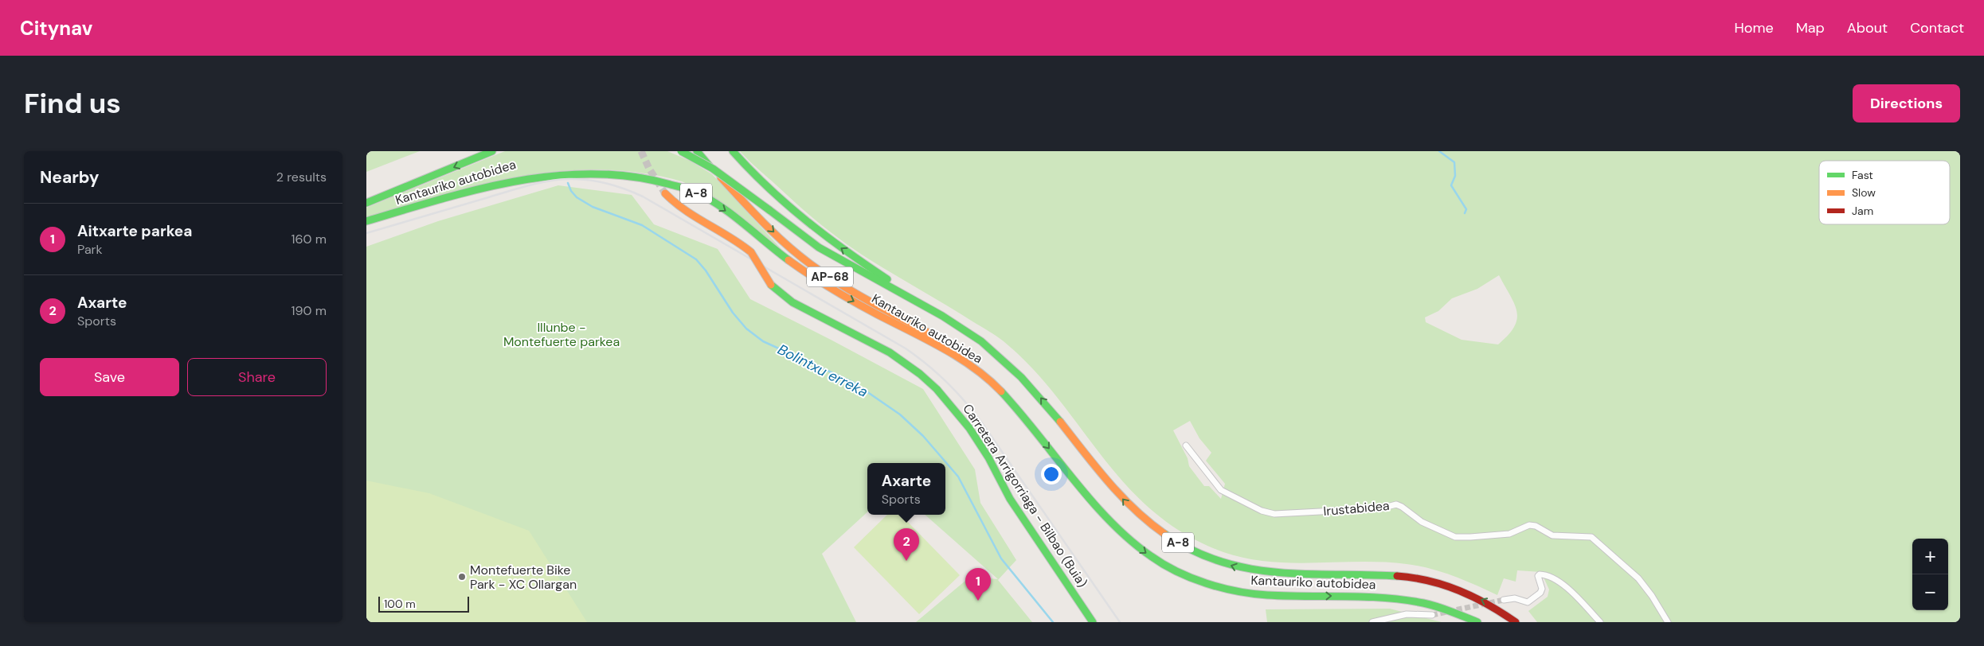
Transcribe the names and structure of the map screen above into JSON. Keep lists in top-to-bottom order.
{
  "streets": {
    "main road": [
      "Kantauriko autobidea",
      "A-8",
      "AP-68",
      "Carretera Arrigorriaga - Bilbao (Buia)"
    ],
    "street": ["Irustabidea"]
  },
  "crossings": [
    ["Kantauriko autobidea", "AP-68"]
  ],
  "water": ["Bolintxu erreka"],
  "parks": ["Illunbe - Montefuerte parkea"],
  "places": ["Montefuerte Bike Park - XC Ollargan"],
  "legend": ["Fast", "Slow", "Jam"],
  "scale_bar": "100 m",
  "page": {
    "header": "Citynav",
    "nav": [
      "Home",
      "Map",
      "About",
      "Contact"
    ],
    "buttons": [
      "Directions",
      ["Save", "Share"]
    ],
    "title": "Find us",
    "heading": ["Nearby", "2 results"],
    "list": [
      {
        "mark": "1",
        "name": "Aitxarte parkea",
        "note": "Park",
        "value": "160 m"
      },
      {
        "mark": "2",
        "name": "Axarte",
        "note": "Sports",
        "value": "190 m"
      }
    ],
    "popup": ["Axarte", "Sports"],
    "pins": ["2", "1"],
    "map_buttons": ["+", "−"],
    "scale": "100 m"
  }
}
